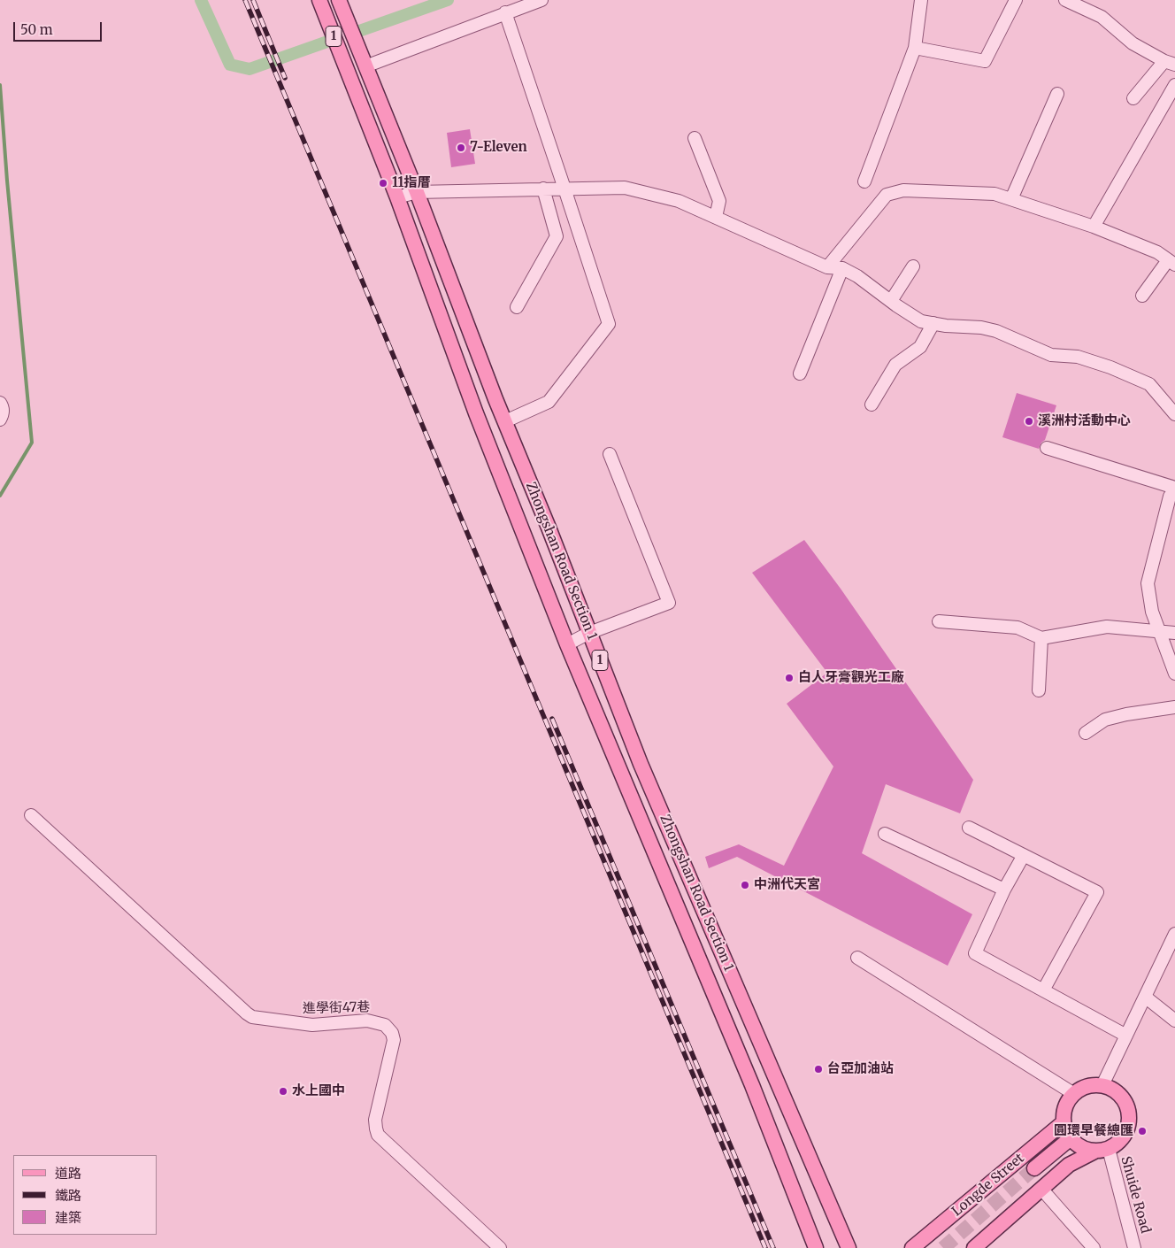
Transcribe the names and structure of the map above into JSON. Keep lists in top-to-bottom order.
{
  "streets": {
    "main road": ["1", "Zhongshan Road Section 1", "Longde Street"],
    "street": ["進學街47巷", "Shuide Road"]
  },
  "crossings": [
    ["1", "Zhongshan Road Section 1"],
    ["Longde Street", "Shuide Road"]
  ],
  "places": [
    "7-Eleven",
    "11指厝",
    "溪洲村活動中心",
    "白人牙膏觀光工廠",
    "中洲代天宮",
    "台亞加油站",
    "水上國中",
    "圓環早餐總匯"
  ],
  "legend": ["道路", "鐵路", "建築"],
  "scale_bar": "50 m"
}
